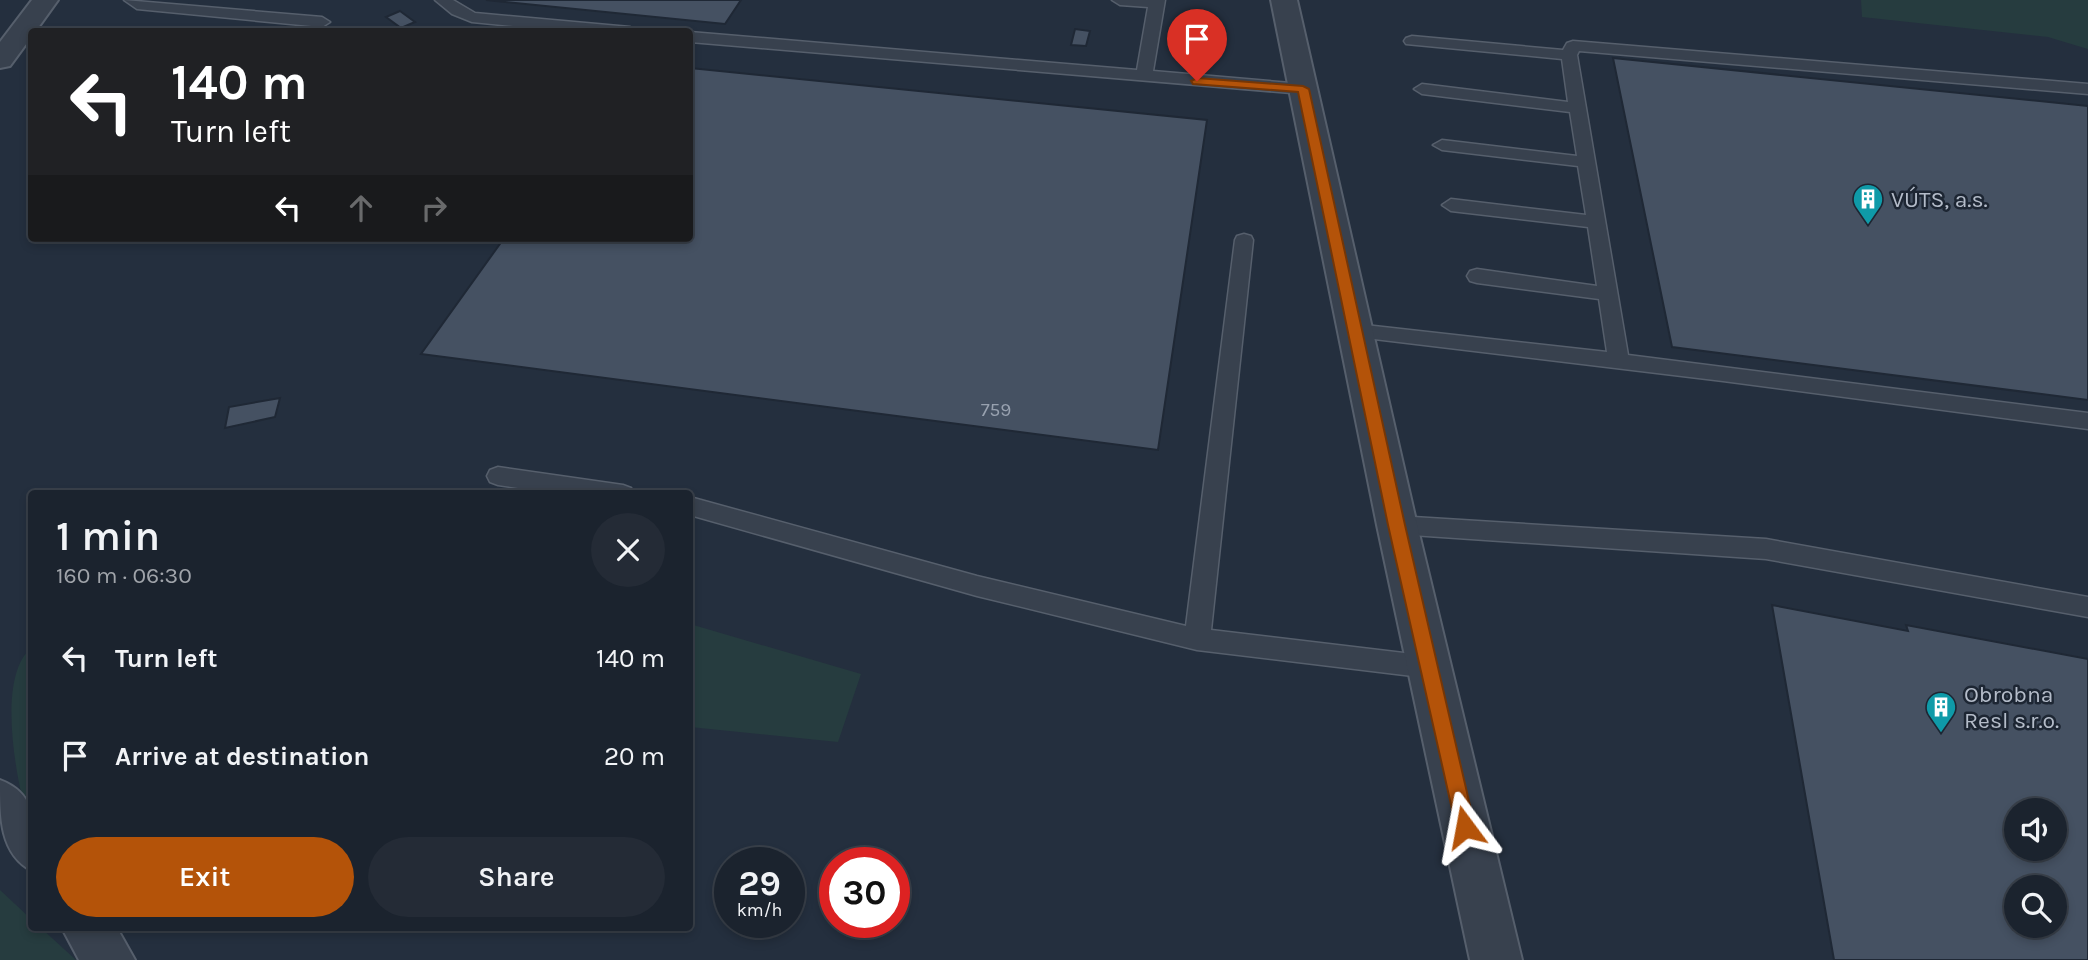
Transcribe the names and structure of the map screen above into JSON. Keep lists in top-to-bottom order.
{
  "places": {
    "building": ["VÚTS, a.s.", "Obrobna Resl s.r.o."]
  },
  "house_numbers": ["759"],
  "page": {
    "turn": ["140 m", "Turn left"],
    "heading": ["1 min", "160 m · 06:30"],
    "list": [
      {
        "name": "Turn left",
        "value": "140 m"
      },
      {
        "name": "Arrive at destination",
        "value": "20 m"
      }
    ],
    "buttons": ["Exit", "Share"],
    "speed": "29 km/h",
    "limit": "30"
  }
}
